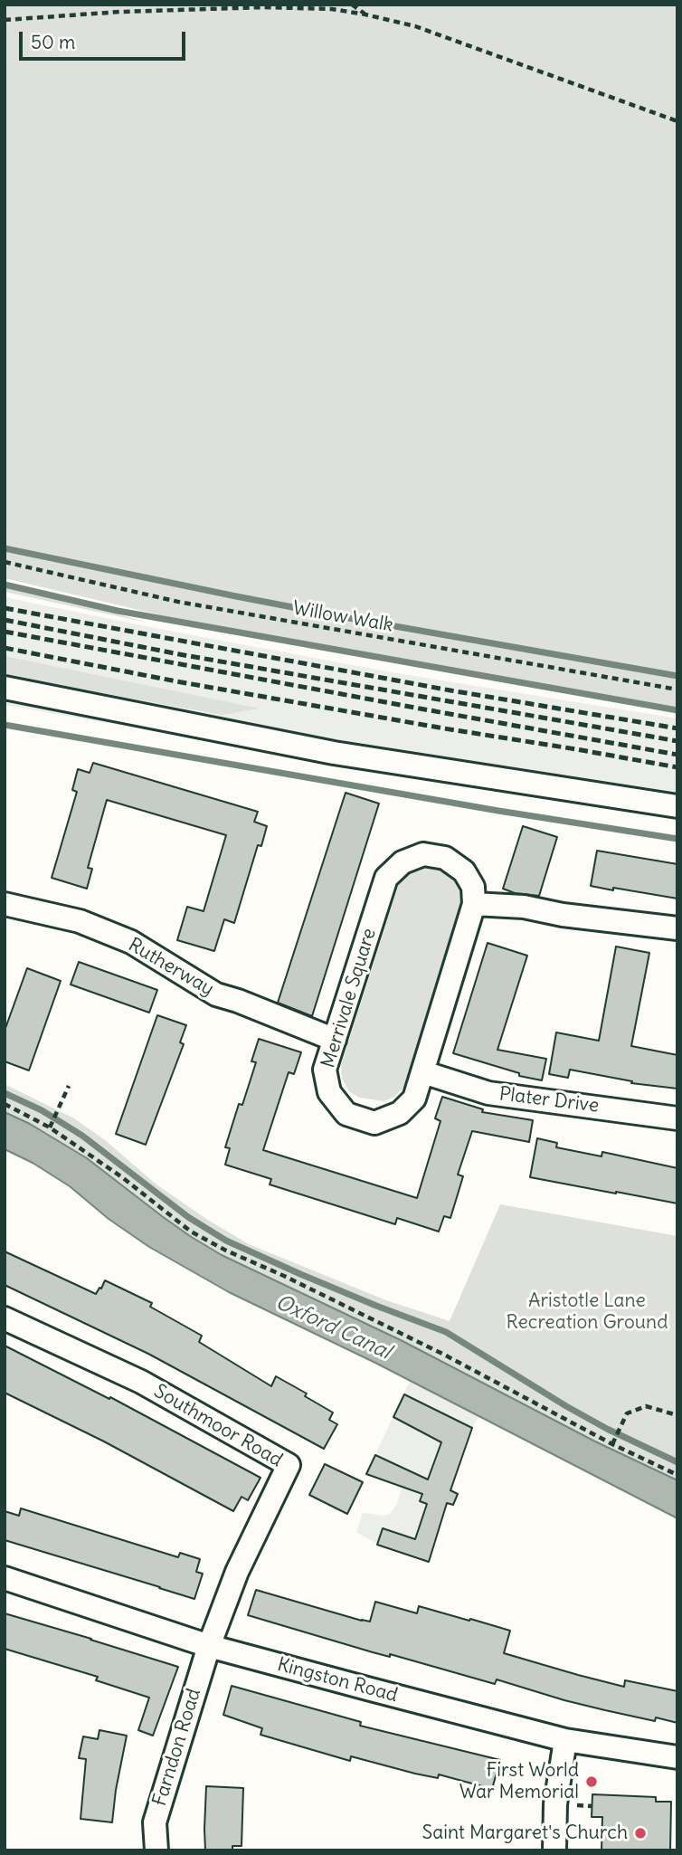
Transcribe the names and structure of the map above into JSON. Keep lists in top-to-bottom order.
{
  "streets": {
    "street": [
      "Rutherway",
      "Merrivale Square",
      "Plater Drive",
      "Southmoor Road",
      "Kingston Road",
      "Farndon Road"
    ],
    "path": ["Willow Walk"]
  },
  "crossings": [
    ["Rutherway", "Merrivale Square"],
    ["Merrivale Square", "Plater Drive"],
    ["Southmoor Road", "Kingston Road"],
    ["Southmoor Road", "Farndon Road"],
    ["Kingston Road", "Farndon Road"]
  ],
  "water": ["Oxford Canal"],
  "parks": ["Aristotle Lane Recreation Ground"],
  "places": ["First World War Memorial", "Saint Margaret's Church"],
  "scale_bar": "50 m"
}
